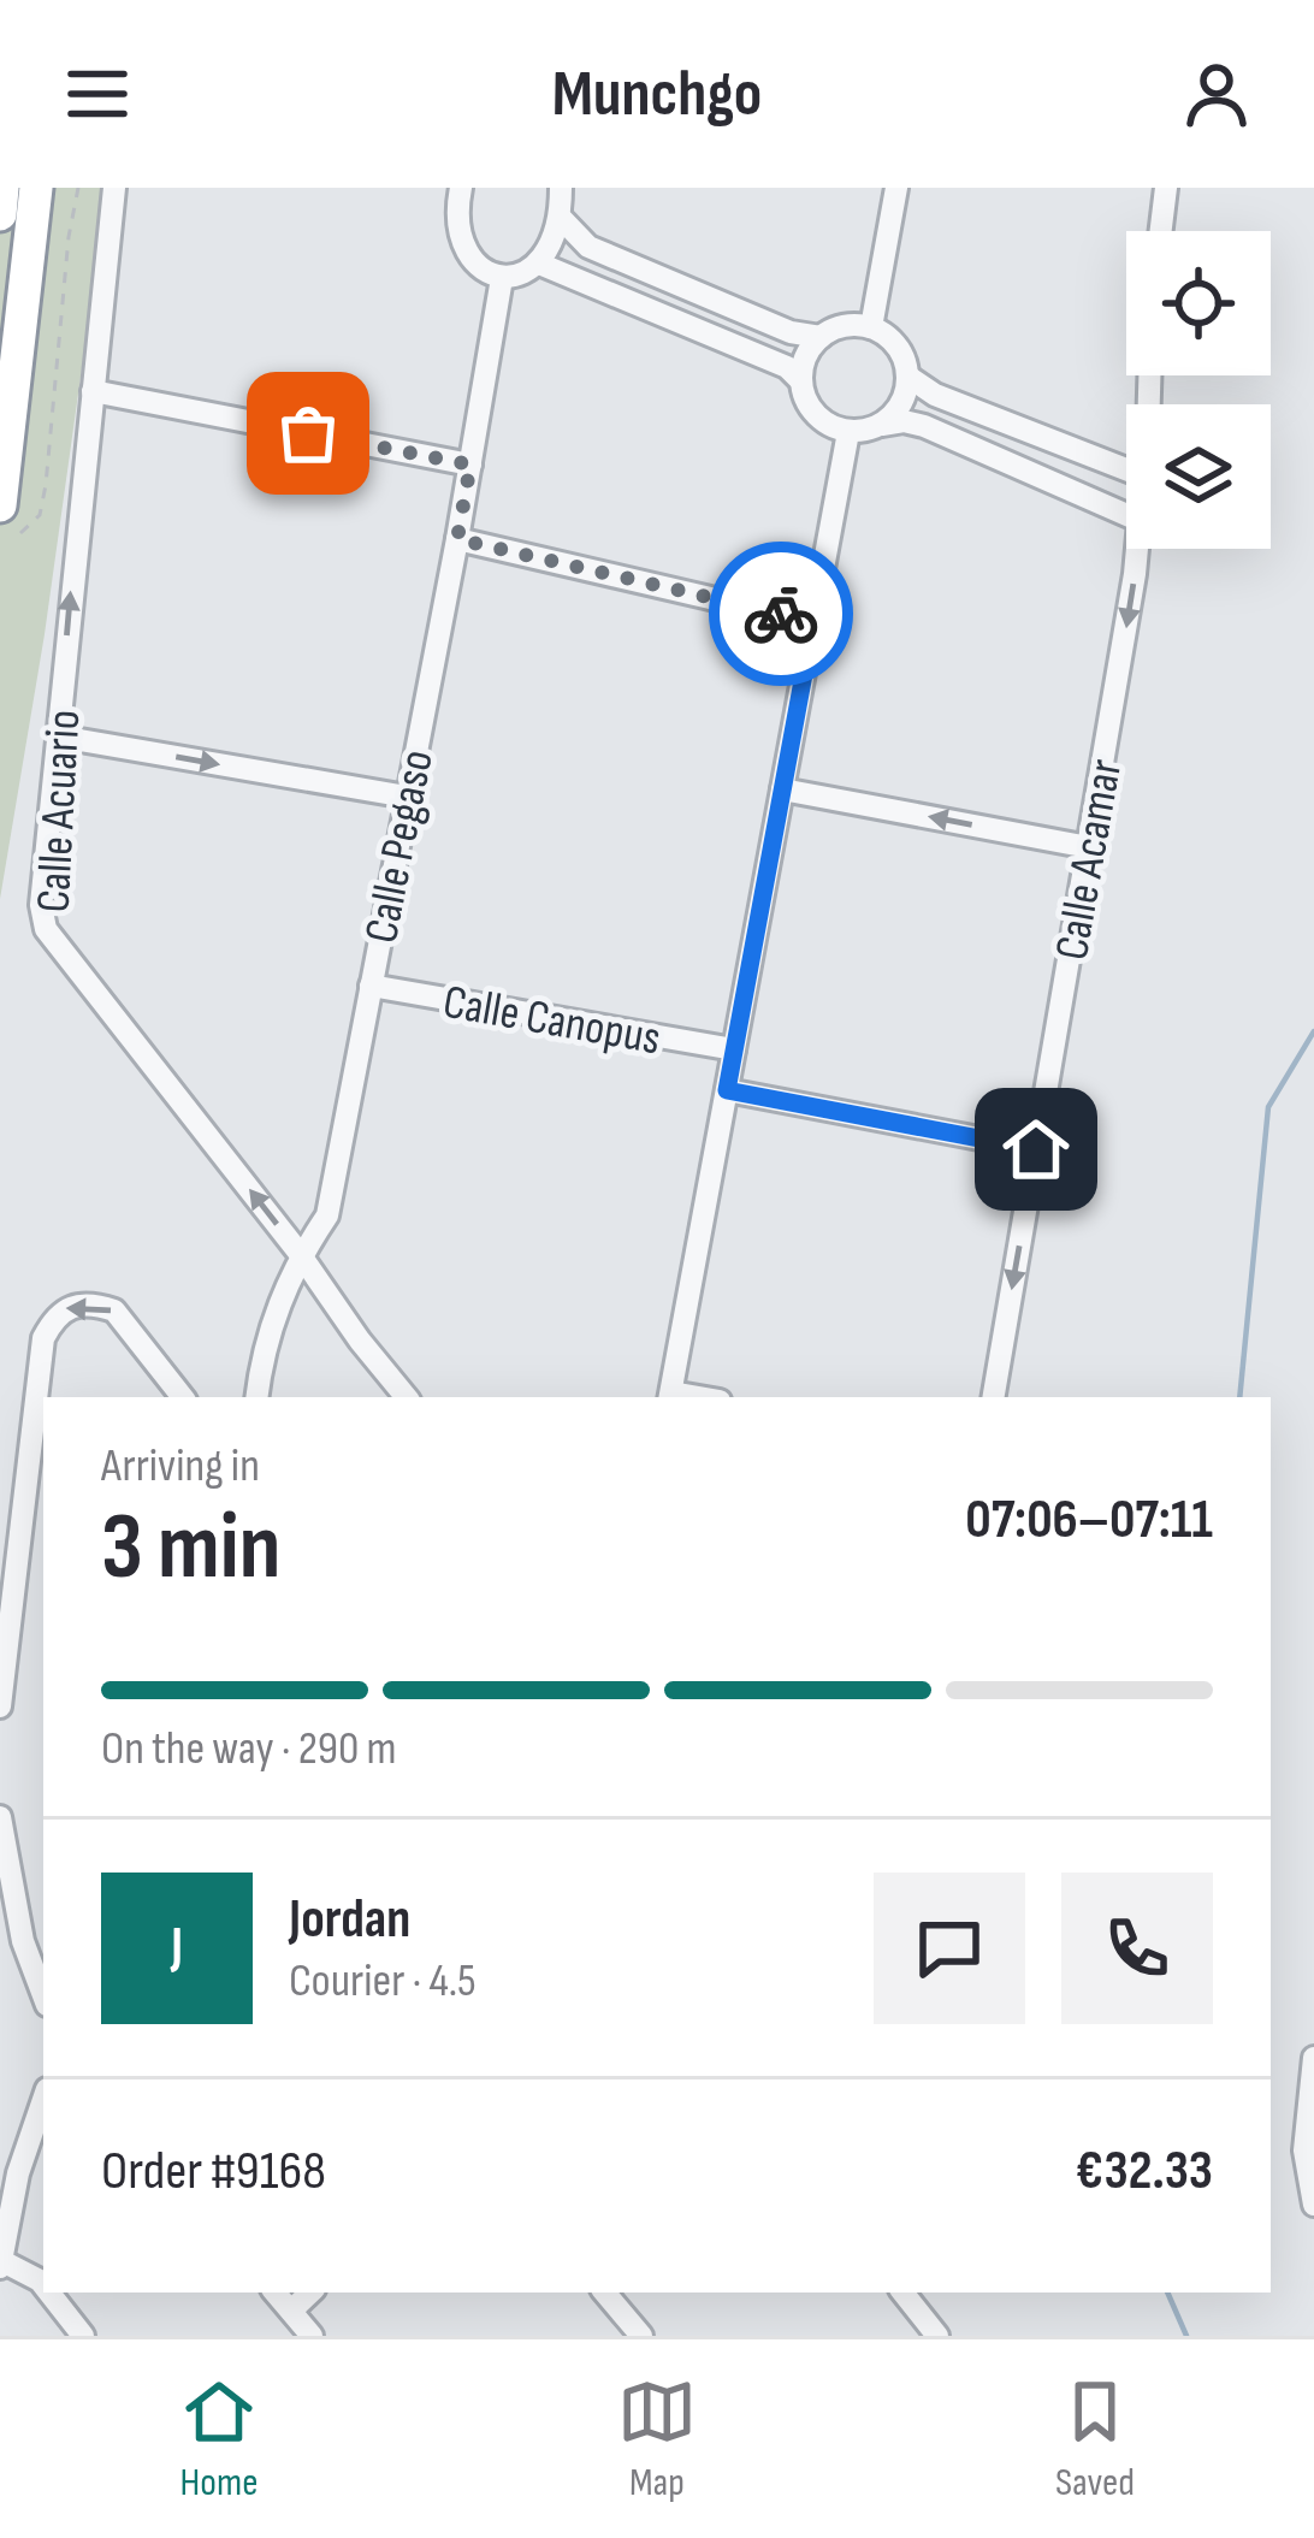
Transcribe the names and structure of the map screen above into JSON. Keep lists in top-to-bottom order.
{
  "streets": {
    "street": [
      "Calle Acuario",
      "Calle Pegaso",
      "Calle Acamar",
      "Calle Canopus"
    ]
  },
  "crossings": [
    ["Calle Acuario", "Calle Pegaso"],
    ["Calle Pegaso", "Calle Canopus"]
  ],
  "one_way": ["Calle Acuario", "Calle Acamar"],
  "page": {
    "header": "Munchgo",
    "heading": ["3 min", "Arriving in", "07:06–07:11"],
    "panel": [
      "Jordan",
      "Courier · 4.5",
      "Order #9168",
      "€32.33"
    ],
    "bar": "On the way · 290 m",
    "round": "J",
    "tabs": ["Home", "Map", "Saved"]
  }
}
